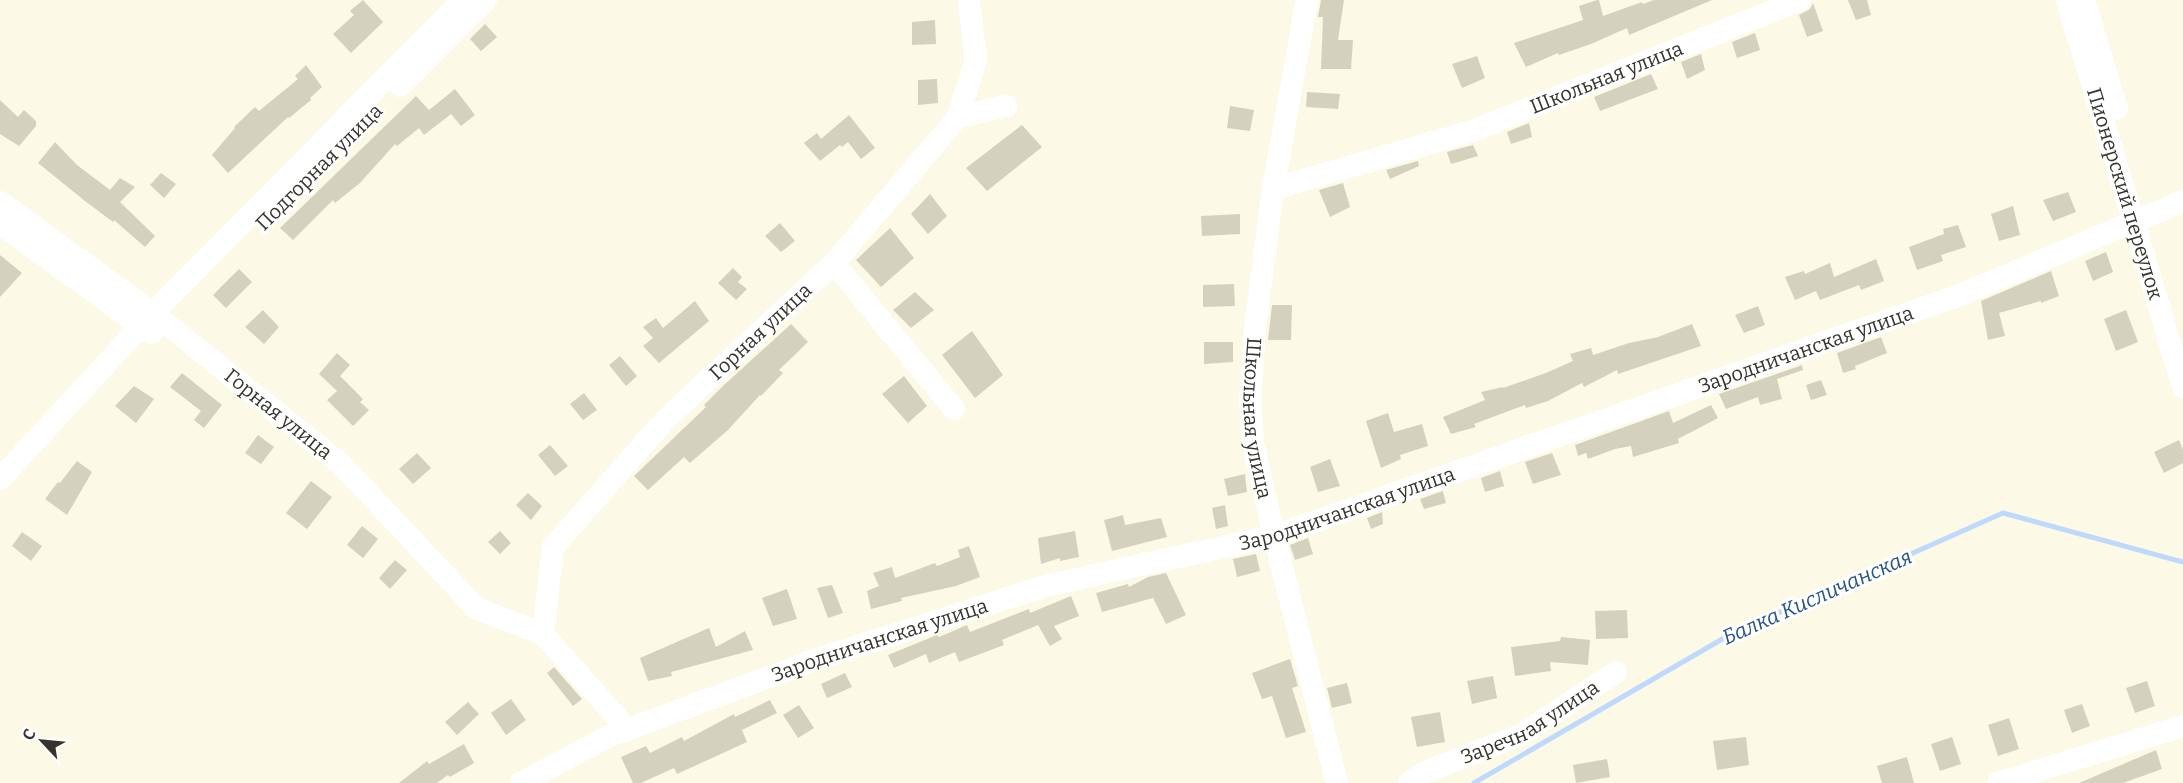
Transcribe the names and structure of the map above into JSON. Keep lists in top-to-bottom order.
{
  "streets": {
    "street": [
      "Школьная улица",
      "Подгорная улица",
      "Пионерский переулок",
      "Горная улица",
      "Зародничанская улица",
      "Заречная улица"
    ]
  },
  "crossings": [
    ["Школьная улица", "Зародничанская улица"],
    ["Подгорная улица", "Горная улица"],
    ["Пионерский переулок", "Зародничанская улица"],
    ["Горная улица", "Зародничанская улица"]
  ],
  "water": ["Балка Кисличанская"],
  "north": "top left"
}
